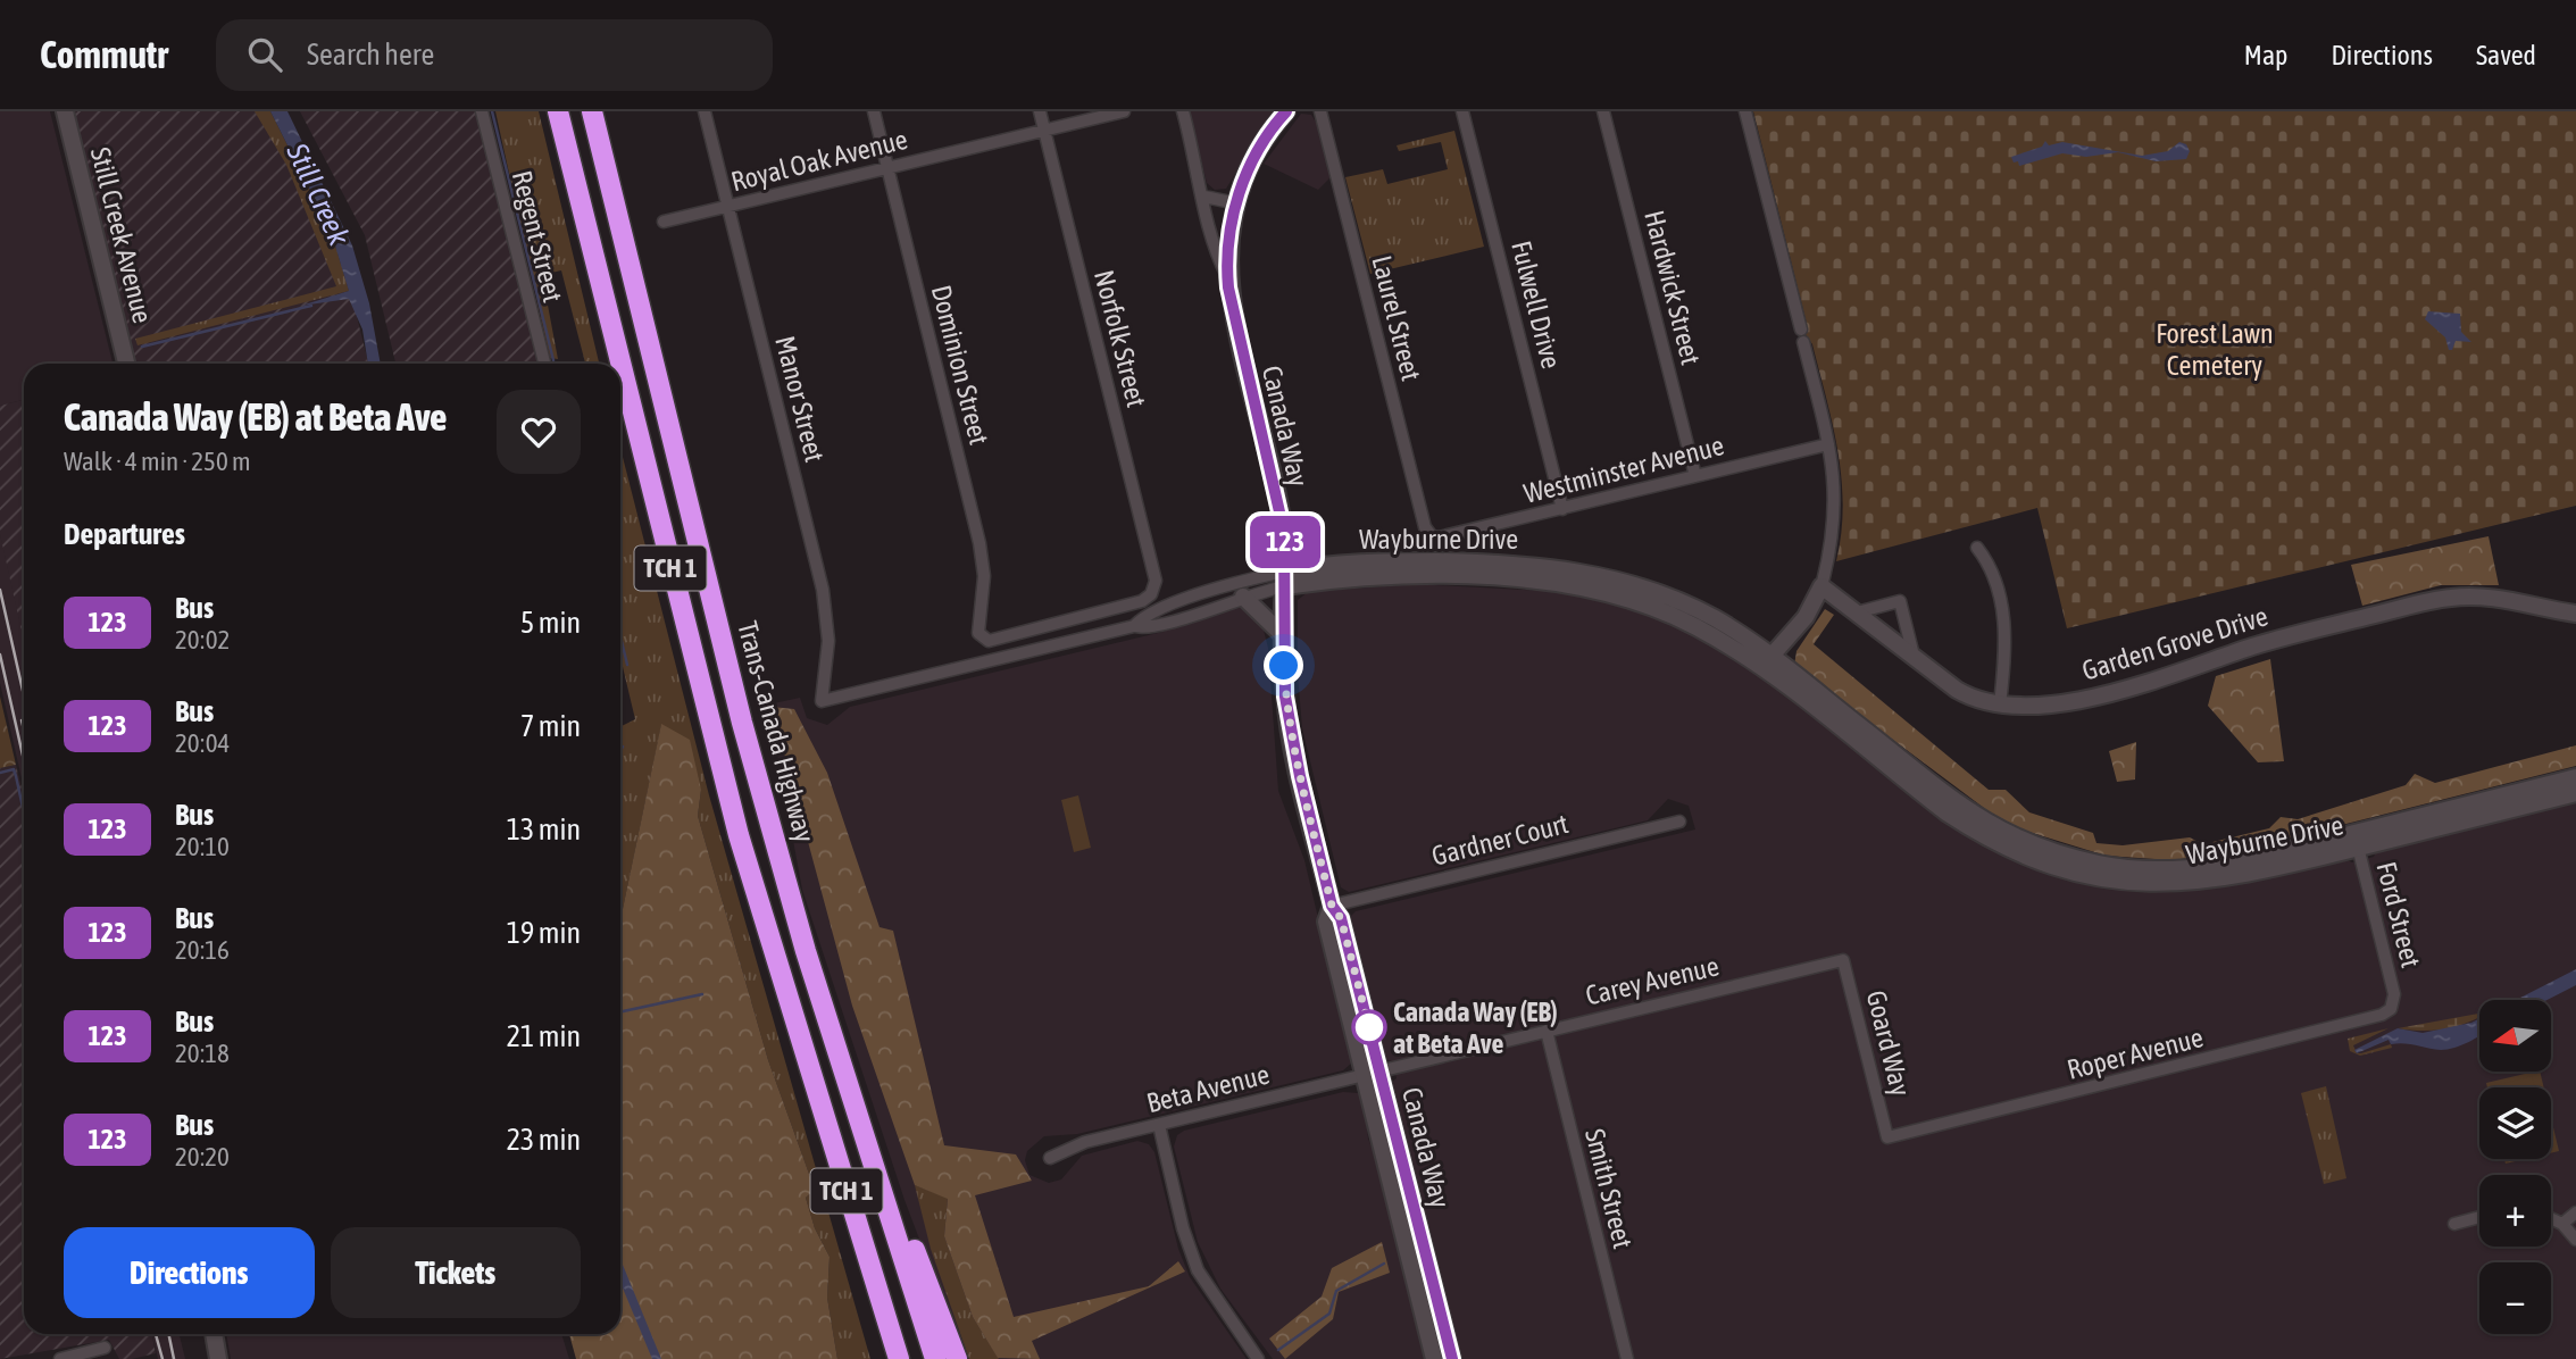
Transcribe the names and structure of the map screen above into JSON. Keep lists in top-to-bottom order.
{
  "streets": {
    "highway": ["TCH 1", "Trans-Canada Highway"],
    "street": [
      "Royal Oak Avenue",
      "Still Creek Avenue",
      "Regent Street",
      "Hardwick Street",
      "Fulwell Drive",
      "Laurel Street",
      "Norfolk Street",
      "Dominion Street",
      "Manor Street",
      "Canada Way",
      "Westminster Avenue",
      "Wayburne Drive",
      "Garden Grove Drive",
      "Gardner Court",
      "Ford Street",
      "Carey Avenue",
      "Goard Way",
      "Roper Avenue",
      "Beta Avenue",
      "Smith Street"
    ]
  },
  "crossings": [
    ["Royal Oak Avenue", "Norfolk Street"],
    ["Royal Oak Avenue", "Dominion Street"],
    ["Royal Oak Avenue", "Manor Street"],
    ["Hardwick Street", "Westminster Avenue"],
    ["Fulwell Drive", "Westminster Avenue"],
    ["Laurel Street", "Westminster Avenue"],
    ["Norfolk Street", "Dominion Street"],
    ["Manor Street", "Wayburne Drive"],
    ["Canada Way", "Wayburne Drive"],
    ["Canada Way", "Gardner Court"],
    ["Canada Way", "Carey Avenue"],
    ["Canada Way", "Beta Avenue"],
    ["Wayburne Drive", "Ford Street"],
    ["Ford Street", "Roper Avenue"],
    ["Carey Avenue", "Goard Way"],
    ["Carey Avenue", "Beta Avenue"],
    ["Carey Avenue", "Smith Street"],
    ["Goard Way", "Roper Avenue"]
  ],
  "water": ["Still Creek"],
  "parks": ["Forest Lawn Cemetery"],
  "places": ["Canada Way (EB) at Beta Ave"],
  "lines": ["bus line 123"],
  "north": "left",
  "page": {
    "header": "Commutr",
    "search": "Search here",
    "nav": ["Map", "Directions", "Saved"],
    "on_map": "123",
    "heading": [
      ["Canada Way (EB) at Beta Ave", "Walk · 4 min · 250 m"],
      "Departures"
    ],
    "list": [
      {
        "mark": "123",
        "name": "Bus",
        "note": "20:02",
        "value": "5 min"
      },
      {
        "mark": "123",
        "name": "Bus",
        "note": "20:04",
        "value": "7 min"
      },
      {
        "mark": "123",
        "name": "Bus",
        "note": "20:10",
        "value": "13 min"
      },
      {
        "mark": "123",
        "name": "Bus",
        "note": "20:16",
        "value": "19 min"
      },
      {
        "mark": "123",
        "name": "Bus",
        "note": "20:18",
        "value": "21 min"
      },
      {
        "mark": "123",
        "name": "Bus",
        "note": "20:20",
        "value": "23 min"
      }
    ],
    "map_buttons": ["+", "−"],
    "buttons": ["Directions", "Tickets"]
  }
}
